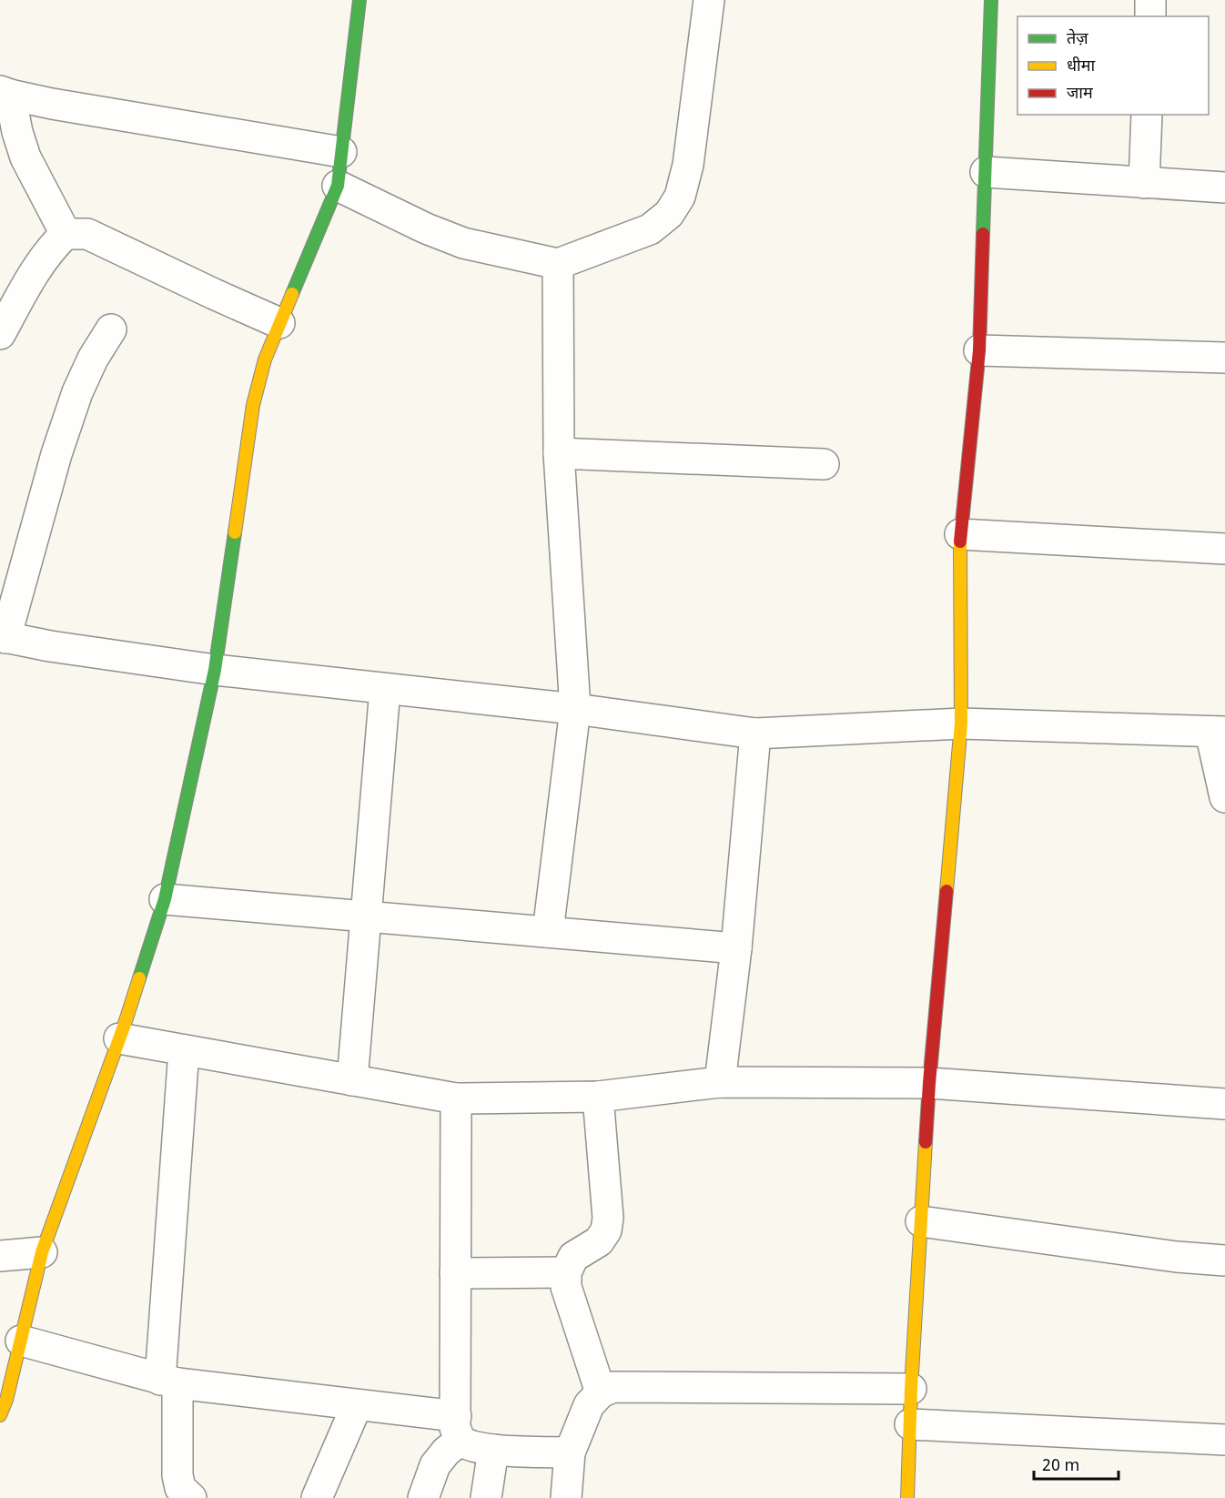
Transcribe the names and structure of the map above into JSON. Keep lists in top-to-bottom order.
{
  "legend": ["तेज़", "धीमा", "जाम"],
  "scale_bar": "20 m"
}
